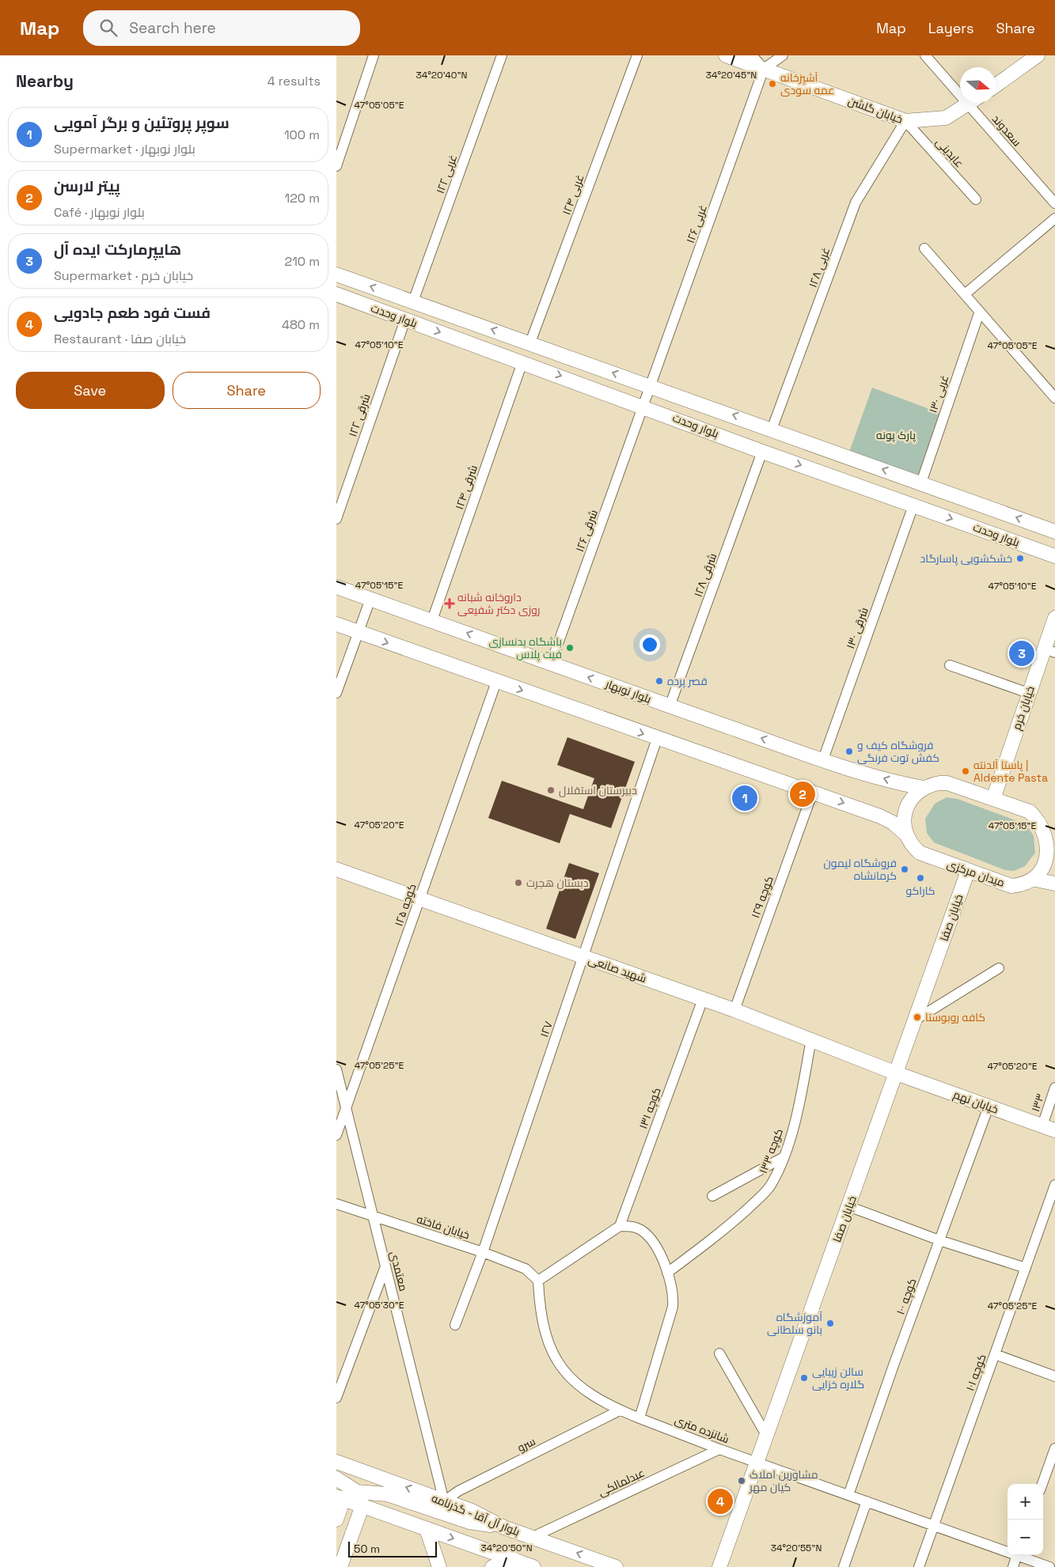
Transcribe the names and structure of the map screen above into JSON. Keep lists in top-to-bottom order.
{
  "streets": {
    "street": [
      "خیابان گلشن",
      "سعدوند",
      "عابدینی",
      "۱۲۲ غربی",
      "۱۲۴ غربی",
      "۱۲۶ غربی",
      "۱۲۸ غربی",
      "بلوار وحدت",
      "۱۳۰ غربی",
      "۱۲۲ شرقی",
      "۱۲۴ شرقی",
      "۱۲۶ شرقی",
      "۱۲۸ شرقی",
      "۱۳۰ شرقی",
      "بلوار نوبهار",
      "خیابان خرم",
      "میدان مرکزی",
      "کوچه ۱۲۹",
      "کوچه ۱۲۵",
      "خیابان صفا",
      "شهید صانعی",
      "۱۲۷",
      "خیابان نهم",
      "۱۳۳",
      "کوچه ۱۳۱",
      "کوچه ۱۳۳",
      "خیابان فاخته",
      "معتمدی",
      "کوچه ۱۰۰",
      "کوچه ۱۰۱",
      "شانزده متری",
      "سرو",
      "عبدلمالکی",
      "بلوار آل آقا - گذرنامه"
    ]
  },
  "crossings": [
    ["خیابان گلشن", "عابدینی"],
    ["خیابان گلشن", "۱۲۶ غربی"],
    ["خیابان گلشن", "۱۲۸ غربی"],
    ["عابدینی", "۱۲۸ غربی"],
    ["۱۲۲ غربی", "بلوار وحدت"],
    ["۱۲۴ غربی", "بلوار وحدت"],
    ["۱۲۶ غربی", "بلوار وحدت"],
    ["۱۲۶ غربی", "۱۲۶ شرقی"],
    ["۱۲۸ غربی", "بلوار وحدت"],
    ["بلوار وحدت", "۱۳۰ غربی"],
    ["بلوار وحدت", "۱۲۲ شرقی"],
    ["بلوار وحدت", "۱۲۴ شرقی"],
    ["بلوار وحدت", "۱۲۶ شرقی"],
    ["بلوار وحدت", "۱۲۸ شرقی"],
    ["بلوار وحدت", "۱۳۰ شرقی"],
    ["۱۲۴ شرقی", "بلوار نوبهار"],
    ["۱۲۶ شرقی", "بلوار نوبهار"],
    ["۱۲۸ شرقی", "بلوار نوبهار"],
    ["۱۳۰ شرقی", "بلوار نوبهار"],
    ["میدان مرکزی", "خیابان صفا"],
    ["کوچه ۱۲۹", "شهید صانعی"],
    ["کوچه ۱۲۵", "شهید صانعی"],
    ["کوچه ۱۲۵", "معتمدی"],
    ["خیابان صفا", "شهید صانعی"],
    ["خیابان صفا", "خیابان نهم"],
    ["خیابان صفا", "شانزده متری"],
    ["شهید صانعی", "۱۲۷"],
    ["شهید صانعی", "خیابان نهم"],
    ["شهید صانعی", "کوچه ۱۳۱"],
    ["شهید صانعی", "کوچه ۱۳۳"],
    ["۱۲۷", "خیابان فاخته"],
    ["خیابان نهم", "۱۳۳"],
    ["خیابان نهم", "کوچه ۱۰۰"],
    ["خیابان فاخته", "معتمدی"],
    ["خیابان فاخته", "شانزده متری"],
    ["معتمدی", "سرو"],
    ["معتمدی", "بلوار آل آقا - گذرنامه"],
    ["کوچه ۱۰۰", "شانزده متری"],
    ["کوچه ۱۰۱", "شانزده متری"],
    ["شانزده متری", "سرو"],
    ["شانزده متری", "عبدلمالکی"],
    ["سرو", "بلوار آل آقا - گذرنامه"],
    ["عبدلمالکی", "بلوار آل آقا - گذرنامه"]
  ],
  "parks": ["پارک پونه"],
  "places": {
    "other": [
      "آشپزخانه عمه سودی",
      "خشکشویی پاسارگاد",
      "باشگاه بدنسازی فیت پلاس",
      "قصر پرده",
      "فروشگاه کیف و کفش توت فرنگی",
      "پاستا آلدنته | Aldente Pasta",
      "دبیرستان استقلال",
      "فروشگاه لیمون کرمانشاه",
      "کاراکو",
      "دبستان هجرت",
      "کافه روبوستا",
      "آموزشگاه بانو سلطانی",
      "سالن زیبایی گلاره خزایی",
      "مشاورین املاک کیان مهر"
    ],
    "health": ["داروخانه شبانه روزی دکتر شفیعی"]
  },
  "scale_bar": "50 m",
  "north": "right",
  "page": {
    "header": "Map",
    "search": "Search here",
    "nav": ["Map", "Layers", "Share"],
    "heading": ["Nearby", "4 results"],
    "list": [
      {
        "mark": "1",
        "name": "سوپر پروتئین و برگر آمویی",
        "note": "Supermarket · بلوار نوبهار",
        "value": "100 m"
      },
      {
        "mark": "2",
        "name": "پیتر لارسن",
        "note": "Café · بلوار نوبهار",
        "value": "120 m"
      },
      {
        "mark": "3",
        "name": "هایپرمارکت ایده آل",
        "note": "Supermarket · خیابان خرم",
        "value": "210 m"
      },
      {
        "mark": "4",
        "name": "فست فود طعم جادویی",
        "note": "Restaurant · خیابان صفا",
        "value": "480 m"
      }
    ],
    "buttons": ["Save", "Share"],
    "pins": [
      "3",
      "2",
      "1",
      "4"
    ],
    "map_buttons": ["+", "−"],
    "scale": "50 m"
  },
  "coordinates": [
    "34°20'40\"N",
    "34°20'45\"N",
    "47°05'05\"E",
    "47°05'10\"E",
    "47°05'15\"E",
    "47°05'20\"E",
    "47°05'25\"E",
    "47°05'30\"E",
    "34°20'50\"N",
    "34°20'55\"N"
  ]
}
